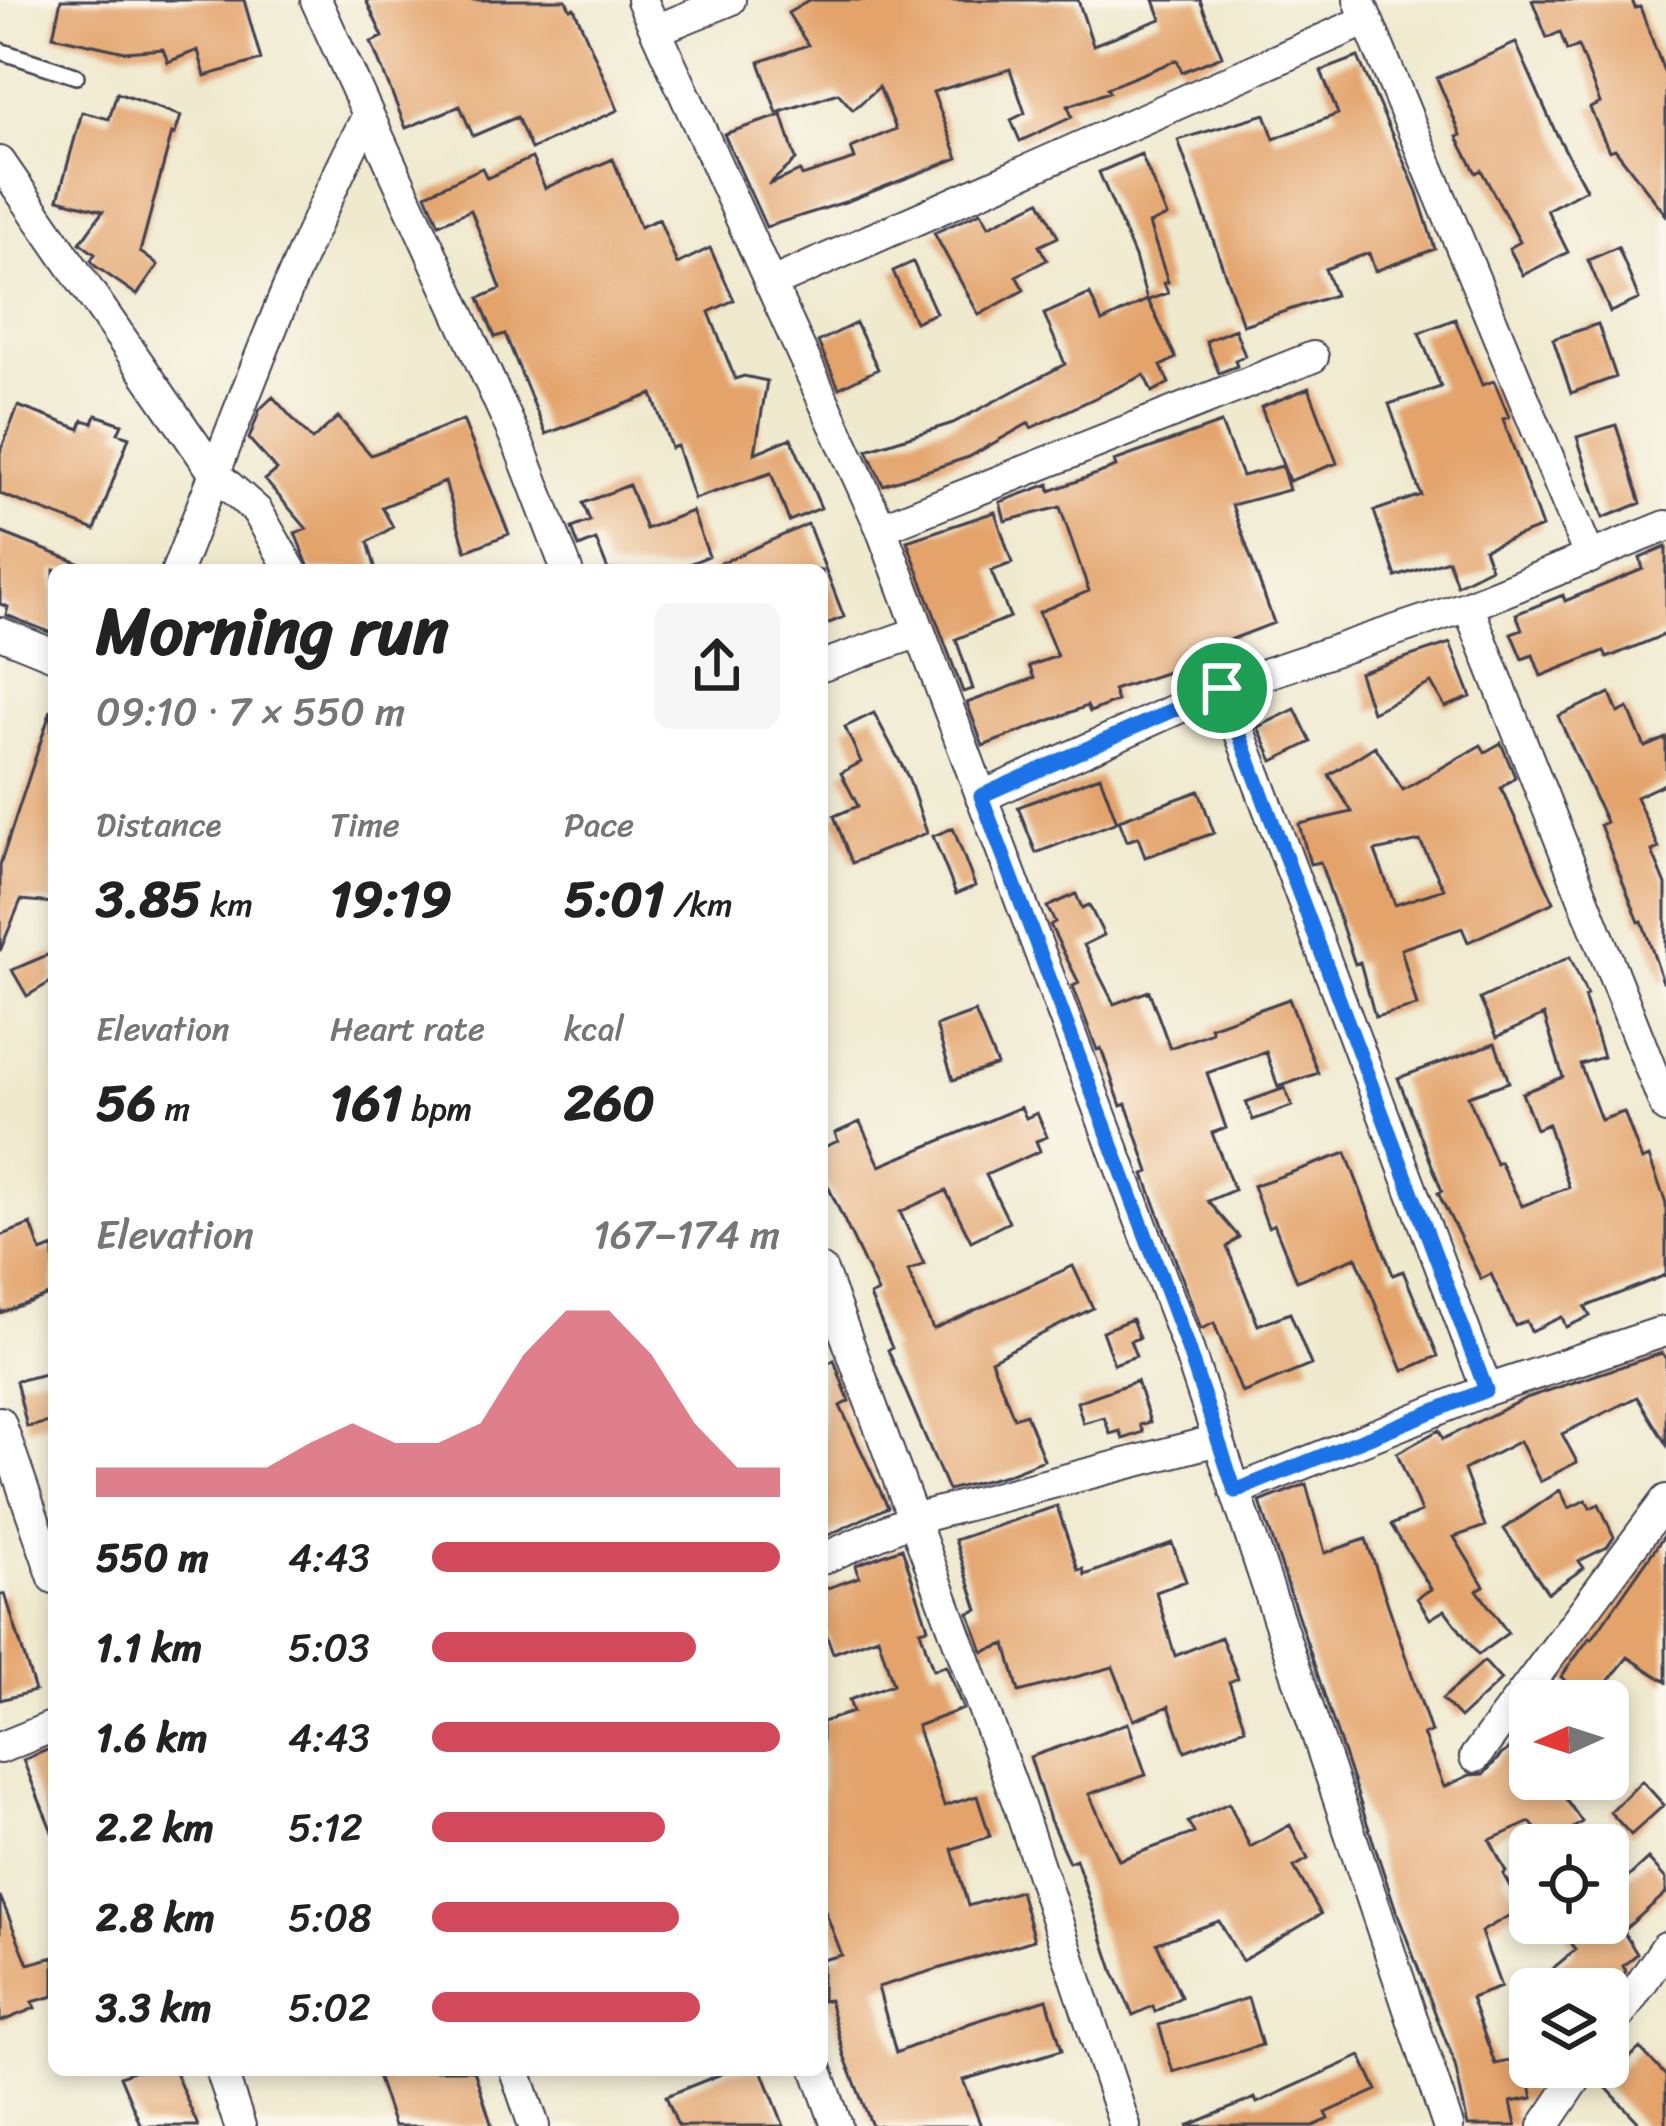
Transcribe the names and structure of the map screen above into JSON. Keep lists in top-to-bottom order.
{
  "north": "left",
  "page": {
    "heading": ["Morning run", "09:10 · 7 × 550 m"],
    "stats": [
      ["Distance", "3.85 km"],
      ["Time", "19:19"],
      ["Pace", "5:01 /km"],
      ["Elevation", "56 m"],
      ["Heart rate", "161 bpm"],
      ["kcal", "260"]
    ],
    "chart": ["Elevation", "167–174 m"],
    "list": [
      {
        "name": "550 m",
        "note": "4:43"
      },
      {
        "name": "1.1 km",
        "note": "5:03"
      },
      {
        "name": "1.6 km",
        "note": "4:43"
      },
      {
        "name": "2.2 km",
        "note": "5:12"
      },
      {
        "name": "2.8 km",
        "note": "5:08"
      },
      {
        "name": "3.3 km",
        "note": "5:02"
      }
    ]
  }
}
